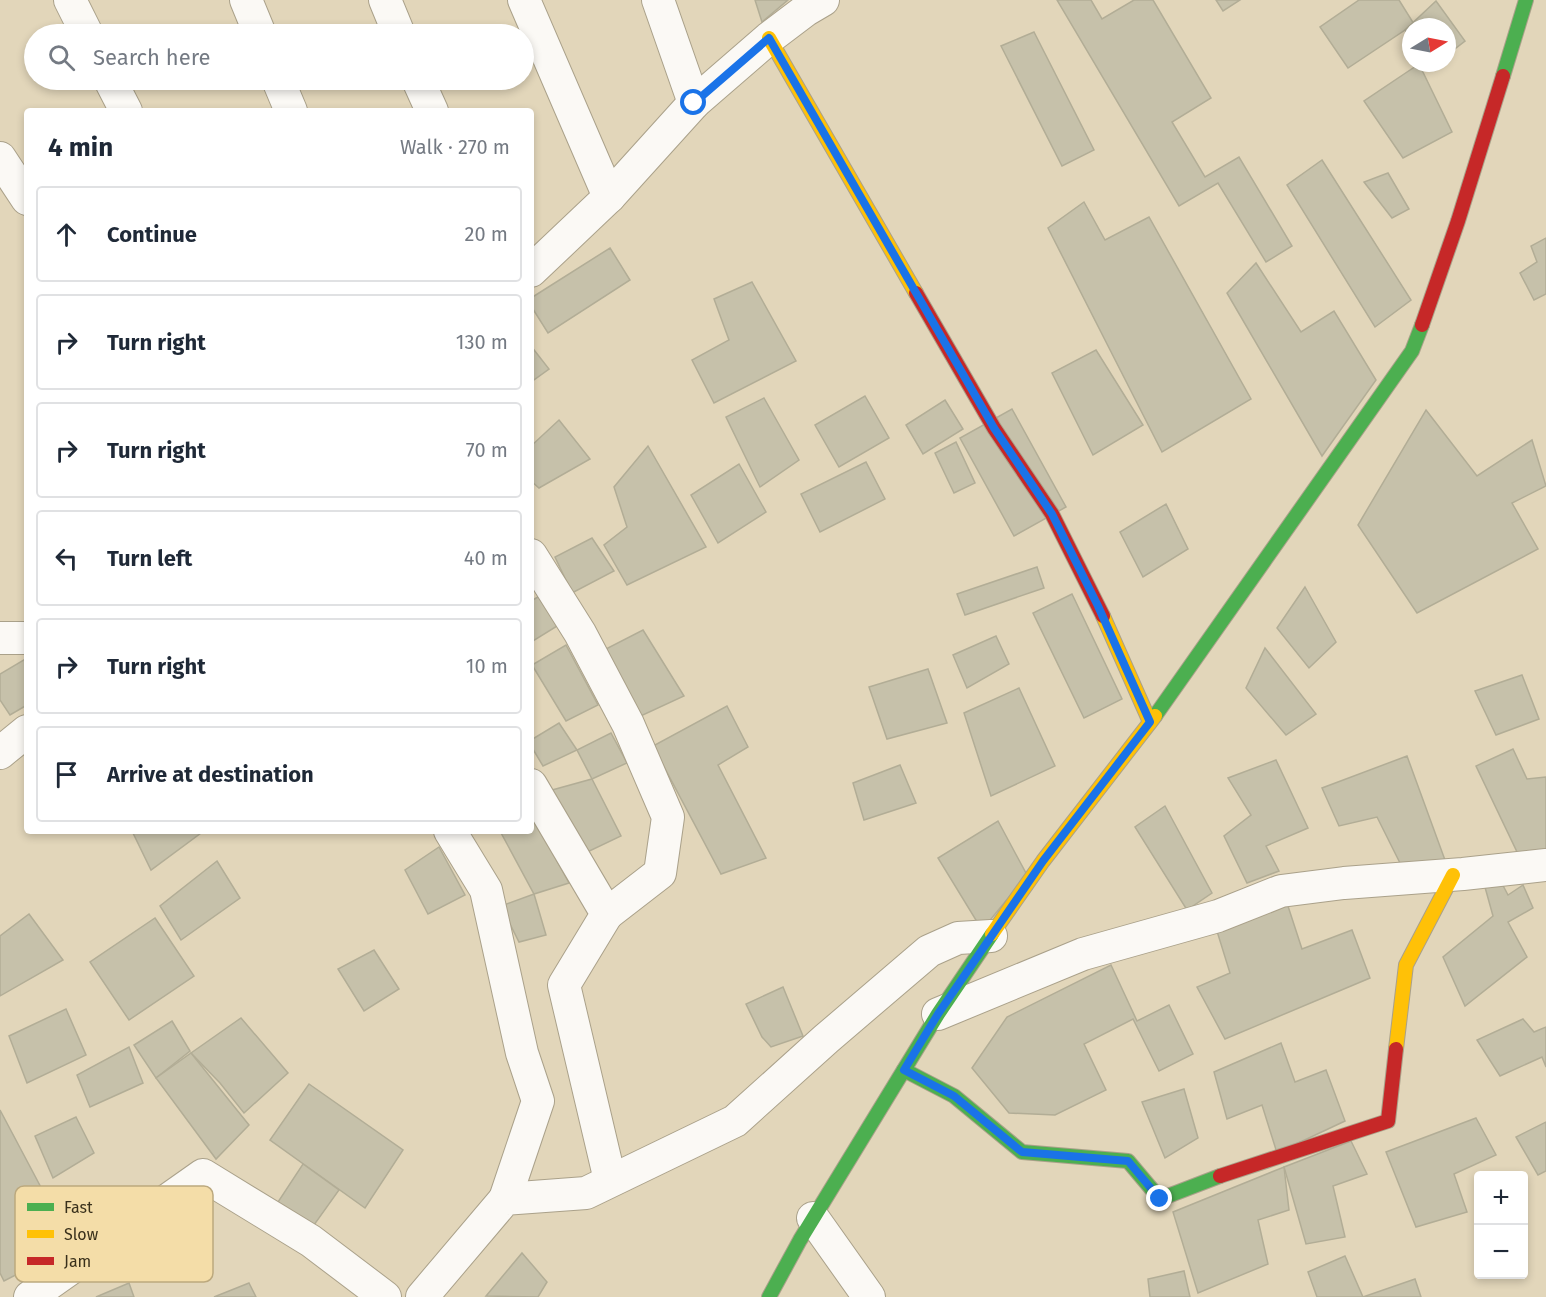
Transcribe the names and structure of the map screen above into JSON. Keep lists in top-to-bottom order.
{
  "legend": ["Fast", "Slow", "Jam"],
  "north": "right",
  "page": {
    "search": "Search here",
    "heading": ["4 min", "Walk · 270 m"],
    "list": [
      ["Continue", "20 m"],
      ["Turn right", "130 m"],
      ["Turn right", "70 m"],
      ["Turn left", "40 m"],
      ["Turn right", "10 m"],
      "Arrive at destination"
    ],
    "map_buttons": ["+", "−"]
  }
}
